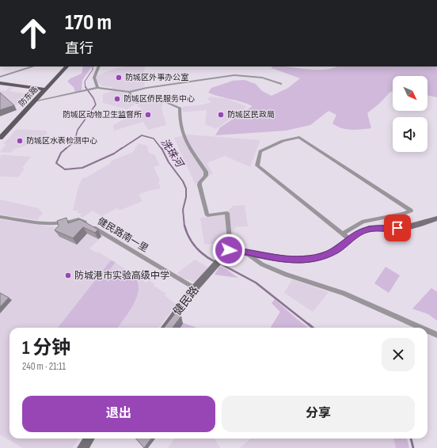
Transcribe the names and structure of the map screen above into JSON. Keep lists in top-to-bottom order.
{
  "streets": {
    "main road": ["防东路"],
    "street": ["健民路南一里", "健民路"]
  },
  "crossings": [
    ["健民路南一里", "健民路"]
  ],
  "water": ["洗珠河"],
  "places": [
    "防城区外事办公室",
    "防城区侨民服务中心",
    "防城区动物卫生监督所",
    "防城区民政局",
    "防城区水表检测中心",
    "防城港市实验高级中学"
  ],
  "north": "bottom right",
  "page": {
    "turn": ["170 m", "直行"],
    "heading": ["1 分钟", "240 m · 21:11"],
    "buttons": ["退出", "分享"]
  }
}
